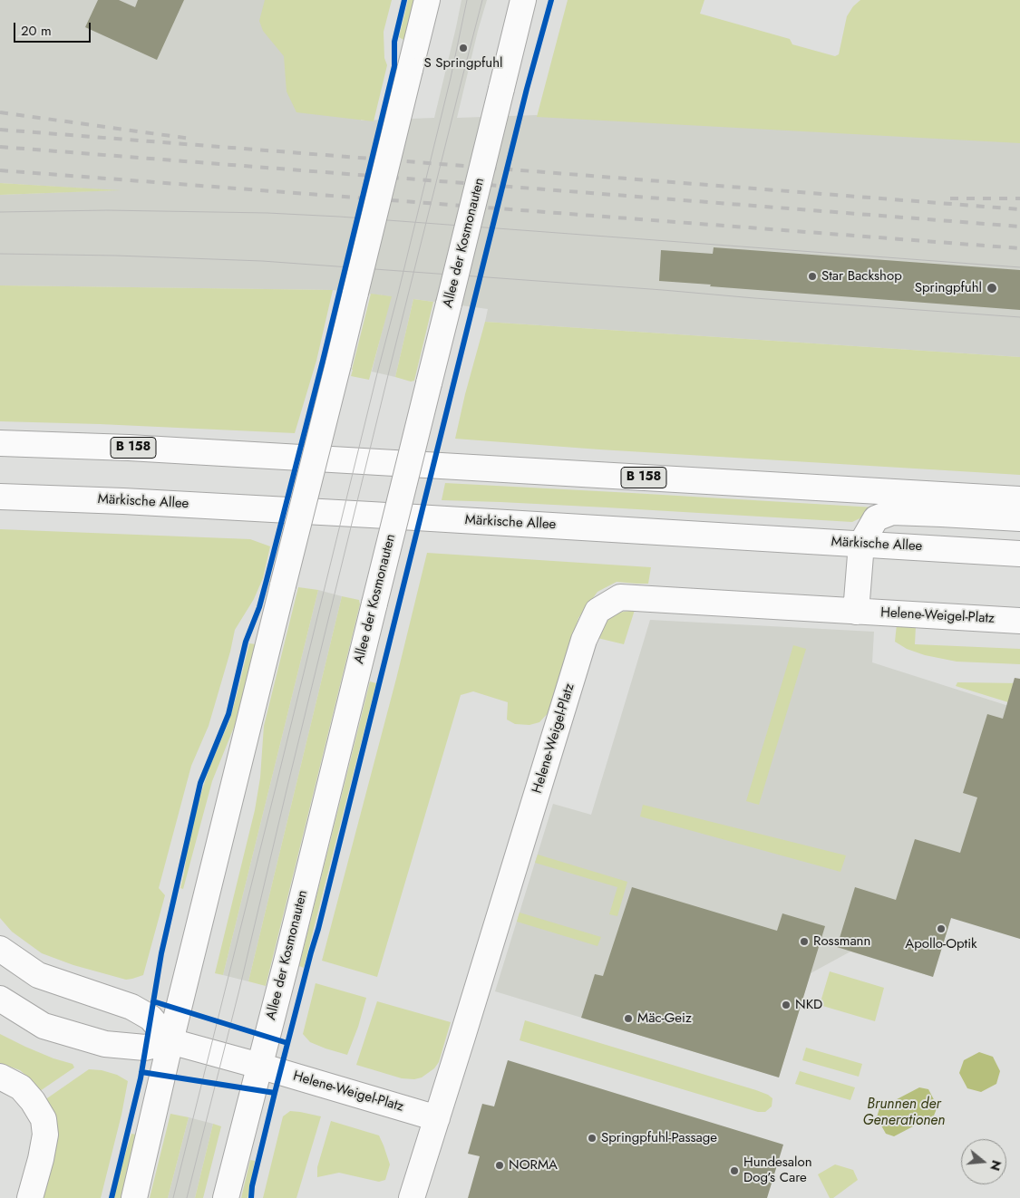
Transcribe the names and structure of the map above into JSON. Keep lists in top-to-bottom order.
{
  "streets": {
    "main road": [
      "Allee der Kosmonauten",
      "B 158",
      "Märkische Allee",
      "Helene-Weigel-Platz"
    ]
  },
  "crossings": [
    ["Allee der Kosmonauten", "Helene-Weigel-Platz"]
  ],
  "water": ["Brunnen der Generationen"],
  "places": [
    "S Springpfuhl",
    "Star Backshop",
    "Springpfuhl",
    "Apollo-Optik",
    "Rossmann",
    "NKD",
    "Mäc-Geiz",
    "Springpfuhl-Passage",
    "NORMA",
    "Hundesalon Dog’s Care"
  ],
  "scale_bar": "20 m",
  "north": "right"
}
